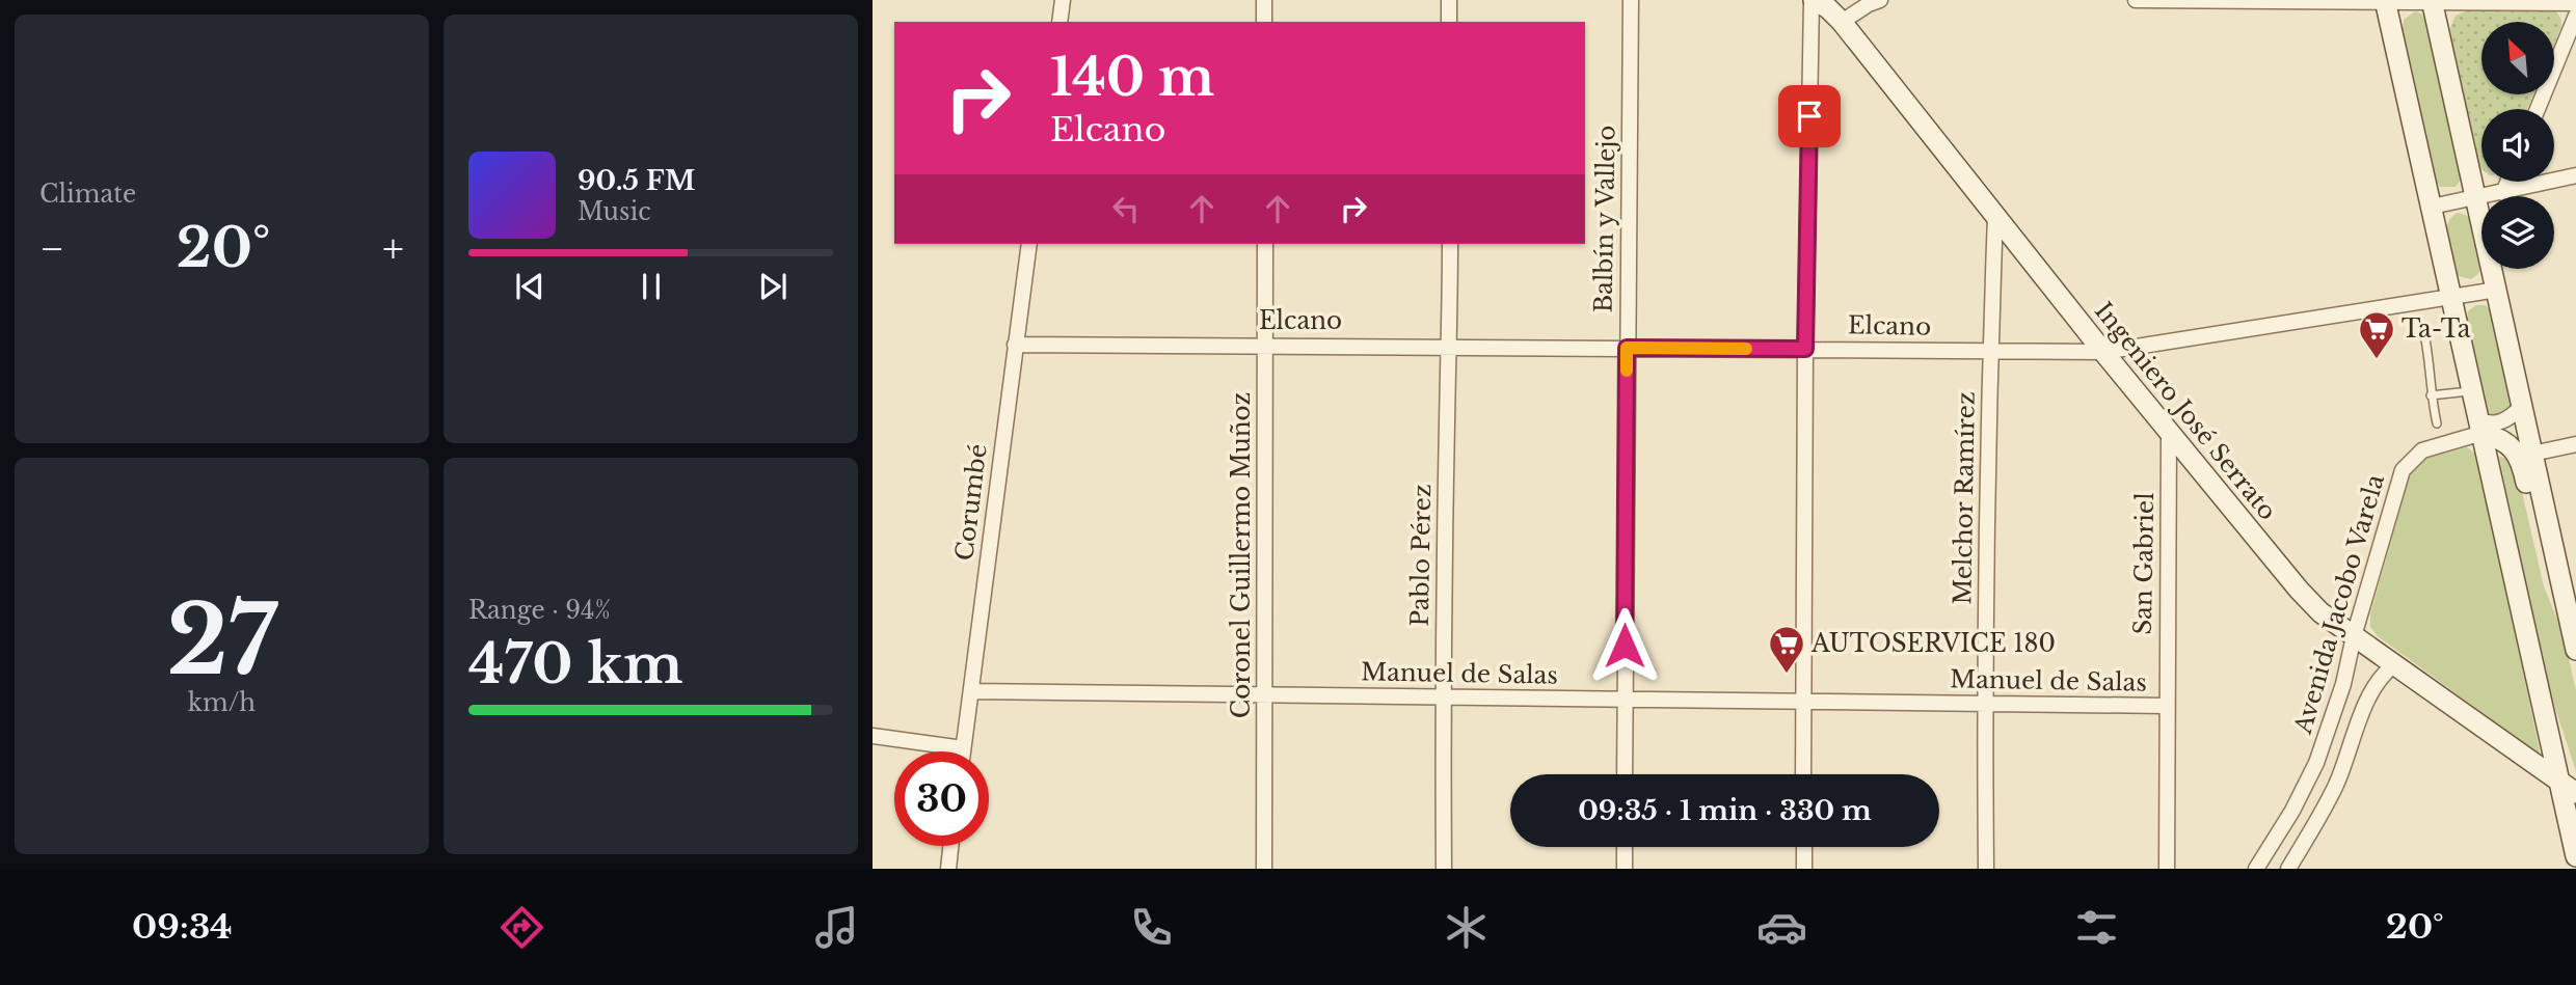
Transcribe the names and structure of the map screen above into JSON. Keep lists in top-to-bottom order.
{
  "streets": {
    "street": [
      "Balbín y Vallejo",
      "Elcano",
      "Ingeniero José Serrato",
      "Melchor Ramírez",
      "Corumbé",
      "Coronel Guillermo Muñoz",
      "Pablo Pérez",
      "San Gabriel",
      "Avenida Jacobo Varela",
      "Manuel de Salas"
    ]
  },
  "crossings": [
    ["Balbín y Vallejo", "Elcano"],
    ["Balbín y Vallejo", "Manuel de Salas"],
    ["Elcano", "Ingeniero José Serrato"],
    ["Elcano", "Melchor Ramírez"],
    ["Elcano", "Corumbé"],
    ["Elcano", "Coronel Guillermo Muñoz"],
    ["Elcano", "Pablo Pérez"],
    ["Ingeniero José Serrato", "Melchor Ramírez"],
    ["Ingeniero José Serrato", "San Gabriel"],
    ["Ingeniero José Serrato", "Avenida Jacobo Varela"],
    ["Melchor Ramírez", "Manuel de Salas"],
    ["Corumbé", "Manuel de Salas"],
    ["Coronel Guillermo Muñoz", "Manuel de Salas"],
    ["Pablo Pérez", "Manuel de Salas"],
    ["San Gabriel", "Manuel de Salas"]
  ],
  "places": {
    "supermarket": ["Ta-Ta", "AUTOSERVICE 180"]
  },
  "north": "top left",
  "page": {
    "tile": [
      "Climate",
      ["27", "km/h"],
      ["Range · 94%", "470 km"]
    ],
    "turn": ["140 m", "Elcano"],
    "song": ["90.5 FM", "Music"],
    "heat": ["−", "20°", "+"],
    "limit": "30",
    "trip": "09:35 · 1 min · 330 m",
    "tabs": ["09:34", "20°"]
  }
}
